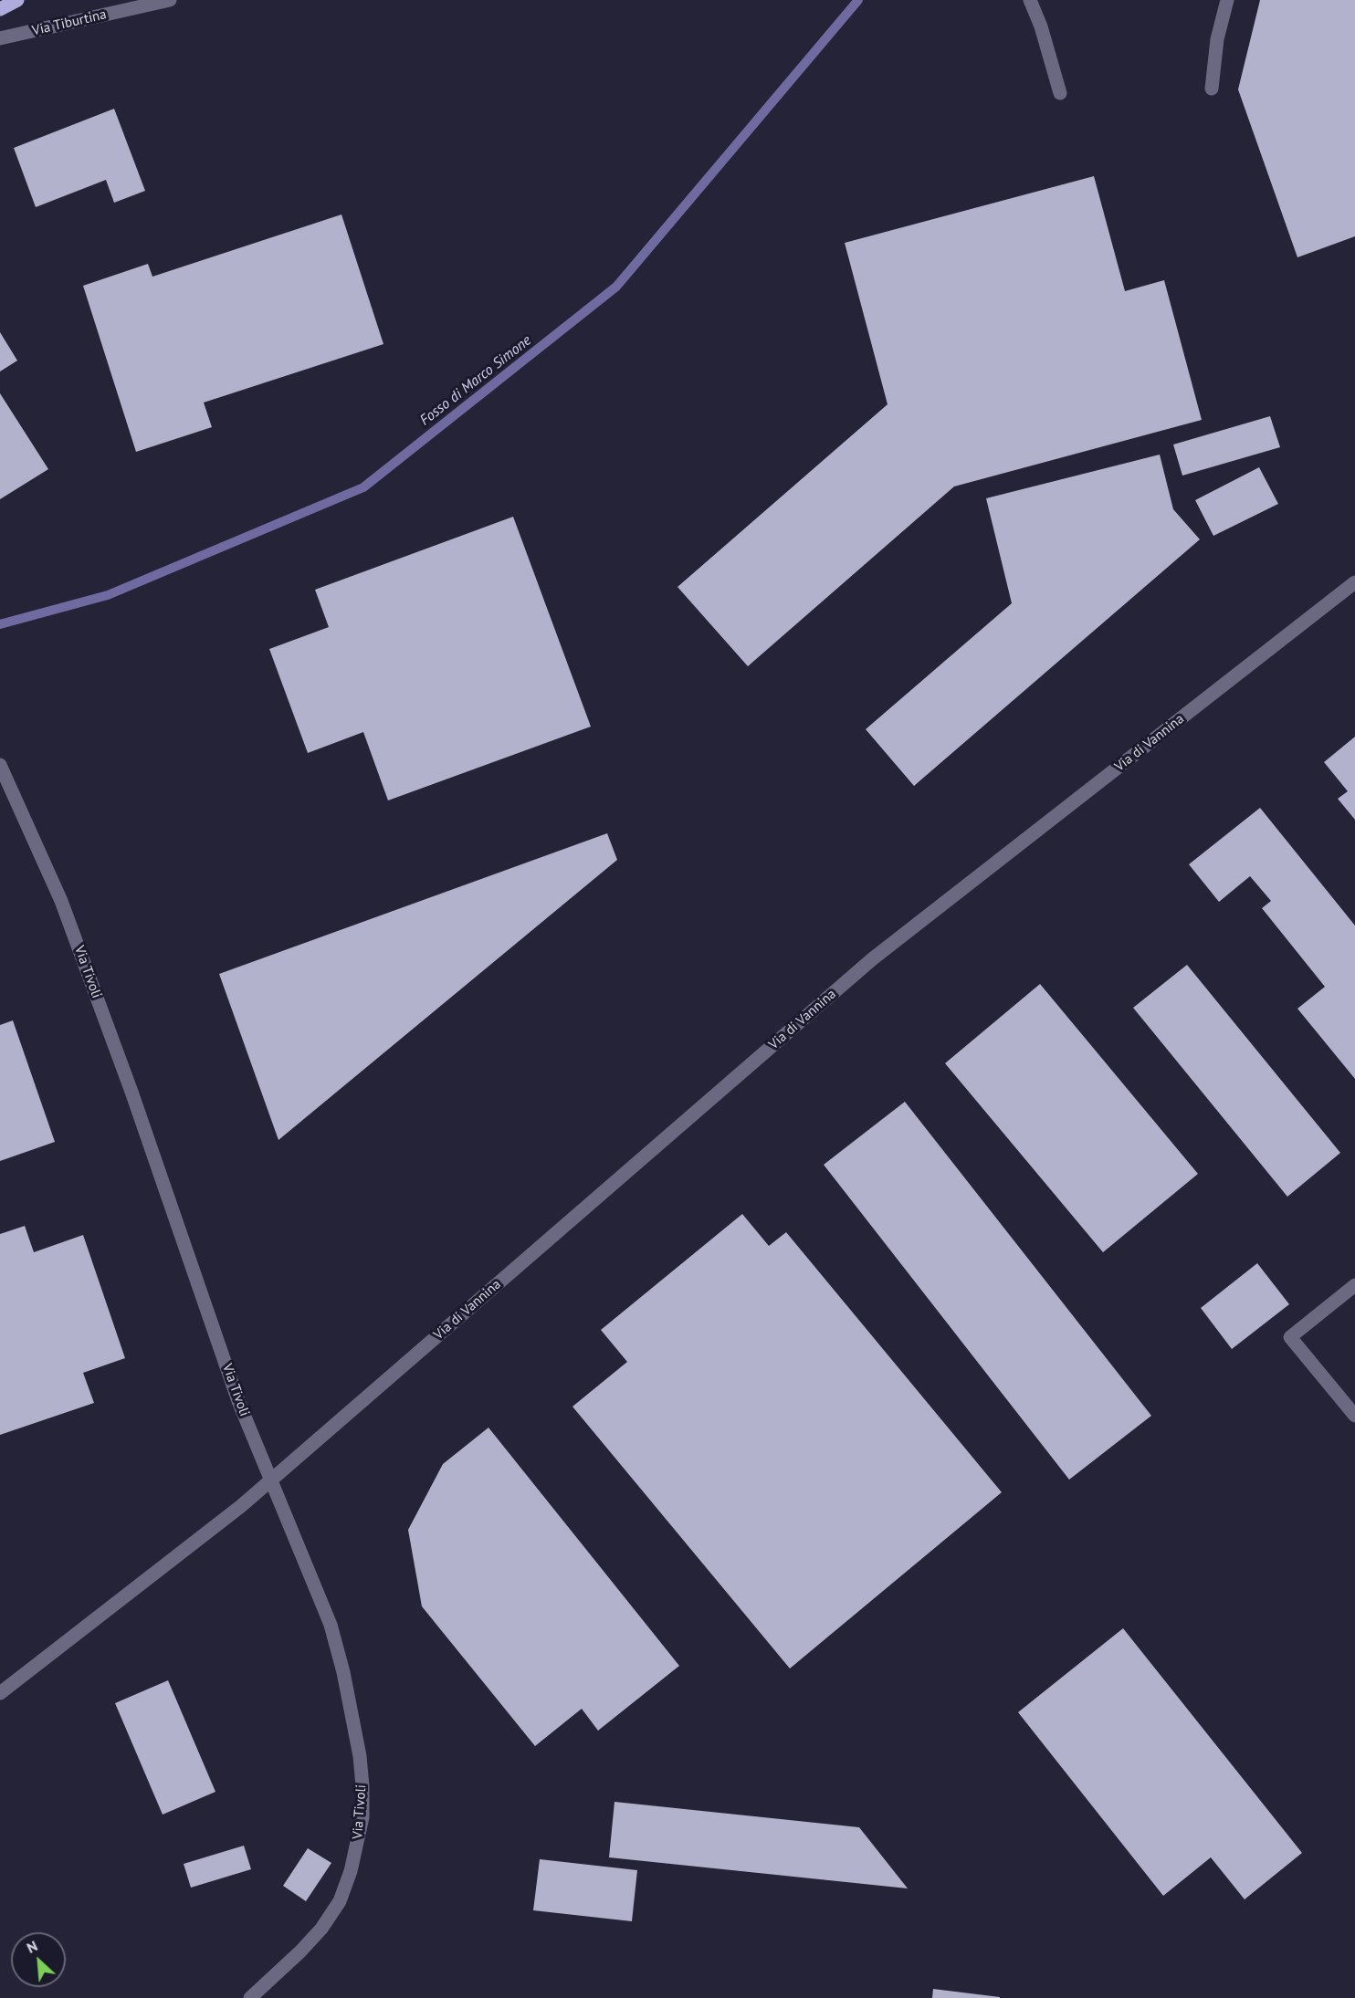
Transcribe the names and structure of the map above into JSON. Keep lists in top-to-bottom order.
{
  "streets": {
    "street": ["Via Tiburtina", "Via di Vannina", "Via Tivoli"]
  },
  "crossings": [
    ["Via di Vannina", "Via Tivoli"]
  ],
  "water": ["Fosso di Marco Simone"],
  "north": "top left"
}
